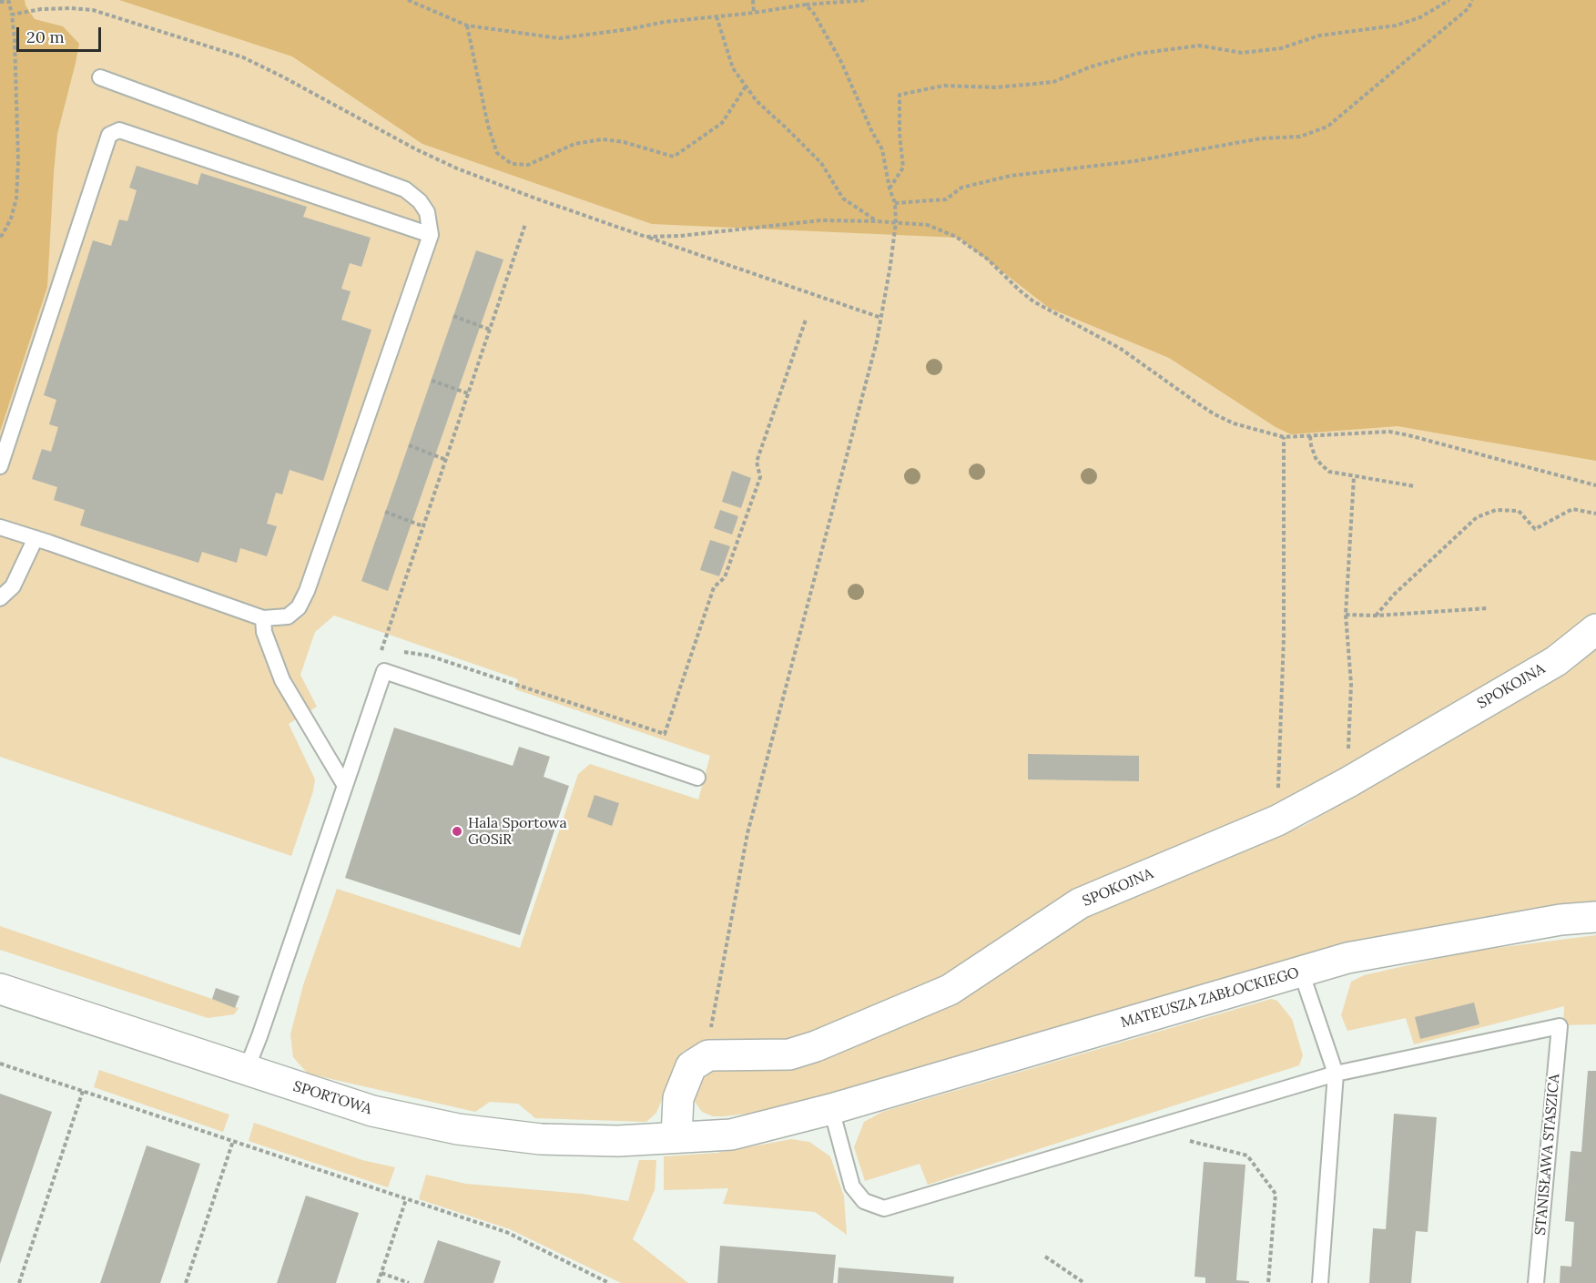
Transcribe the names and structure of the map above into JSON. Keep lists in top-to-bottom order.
{
  "streets": {
    "street": ["SPOKOJNA", "MATEUSZA ZABŁOCKIEGO", "SPORTOWA"],
    "lane": ["STANISŁAWA STASZICA"]
  },
  "crossings": [
    ["MATEUSZA ZABŁOCKIEGO", "SPORTOWA"]
  ],
  "places": ["Hala Sportowa GOSiR"],
  "scale_bar": "20 m"
}
